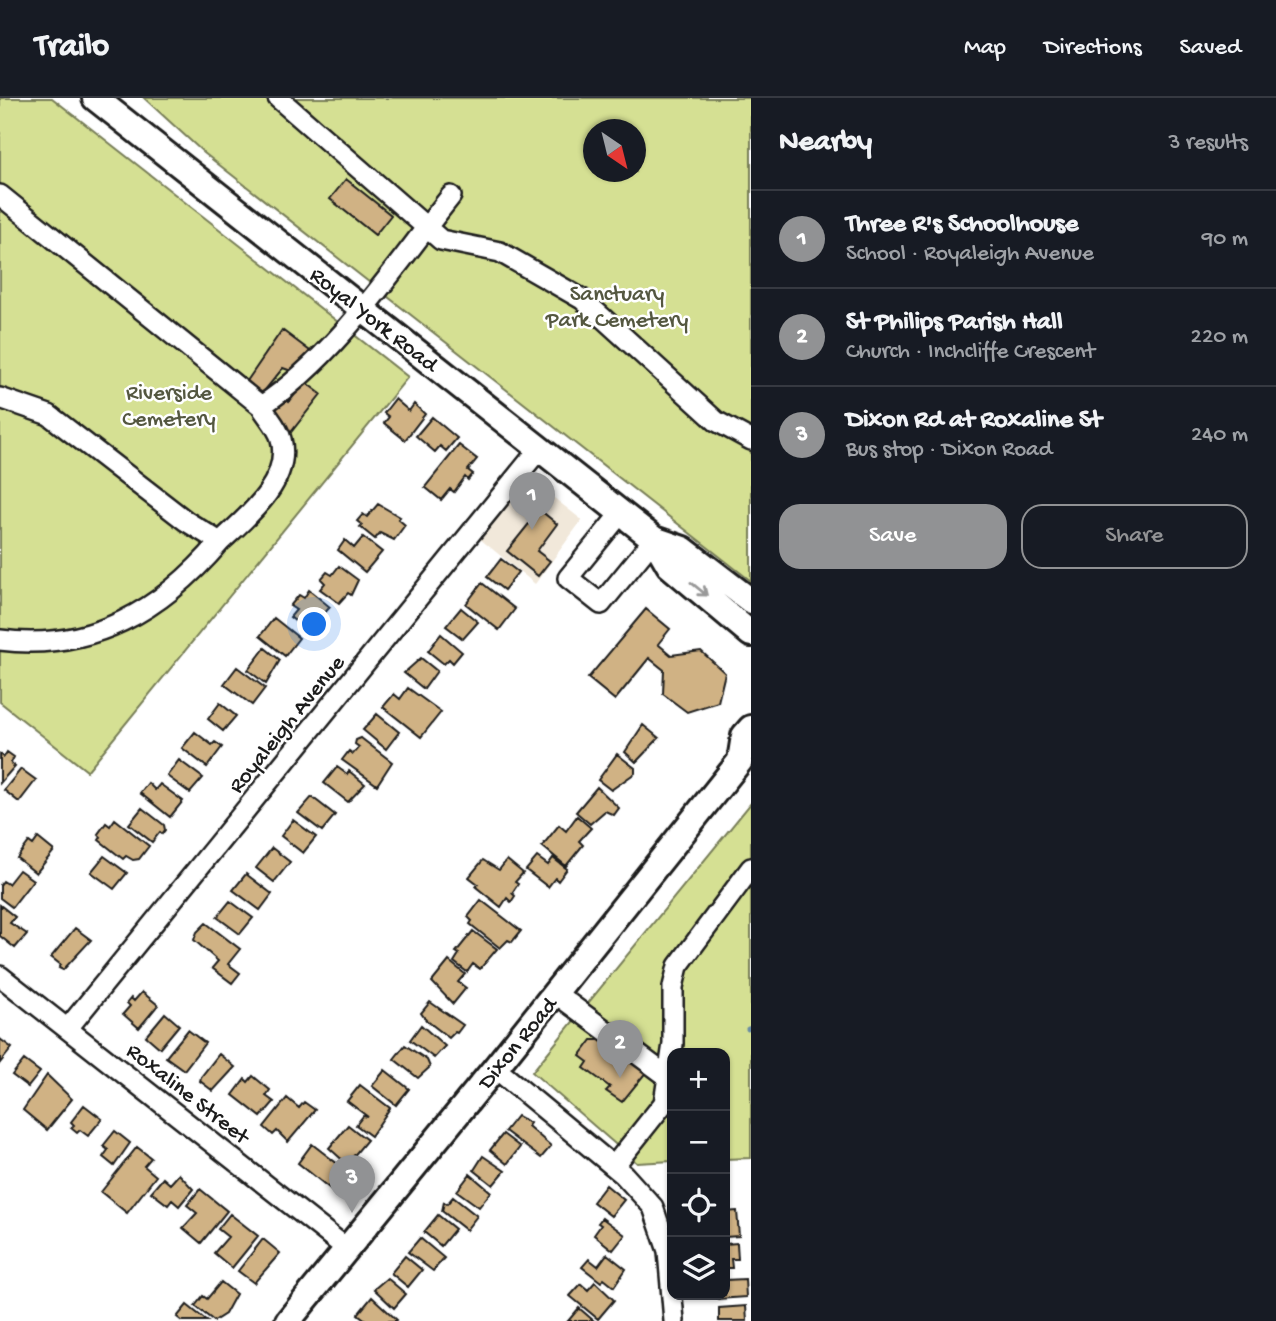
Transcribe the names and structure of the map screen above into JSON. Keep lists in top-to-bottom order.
{
  "streets": {
    "main road": ["Royal York Road", "Dixon Road"],
    "street": ["Royaleigh Avenue", "Roxaline Street"]
  },
  "crossings": [
    ["Royal York Road", "Royaleigh Avenue"],
    ["Royaleigh Avenue", "Roxaline Street"],
    ["Dixon Road", "Roxaline Street"]
  ],
  "parks": ["Sanctuary Park Cemetery", "Riverside Cemetery"],
  "north": "bottom right",
  "page": {
    "header": "Trailo",
    "nav": ["Map", "Directions", "Saved"],
    "heading": ["Nearby", "3 results"],
    "list": [
      {
        "mark": "1",
        "name": "Three R's Schoolhouse",
        "note": "School · Royaleigh Avenue",
        "value": "90 m"
      },
      {
        "mark": "2",
        "name": "St Philips Parish Hall",
        "note": "Church · Inchcliffe Crescent",
        "value": "220 m"
      },
      {
        "mark": "3",
        "name": "Dixon Rd at Roxaline St",
        "note": "Bus stop · Dixon Road",
        "value": "240 m"
      }
    ],
    "pins": ["1", "2", "3"],
    "buttons": ["Save", "Share"],
    "map_buttons": ["+", "−"]
  }
}
